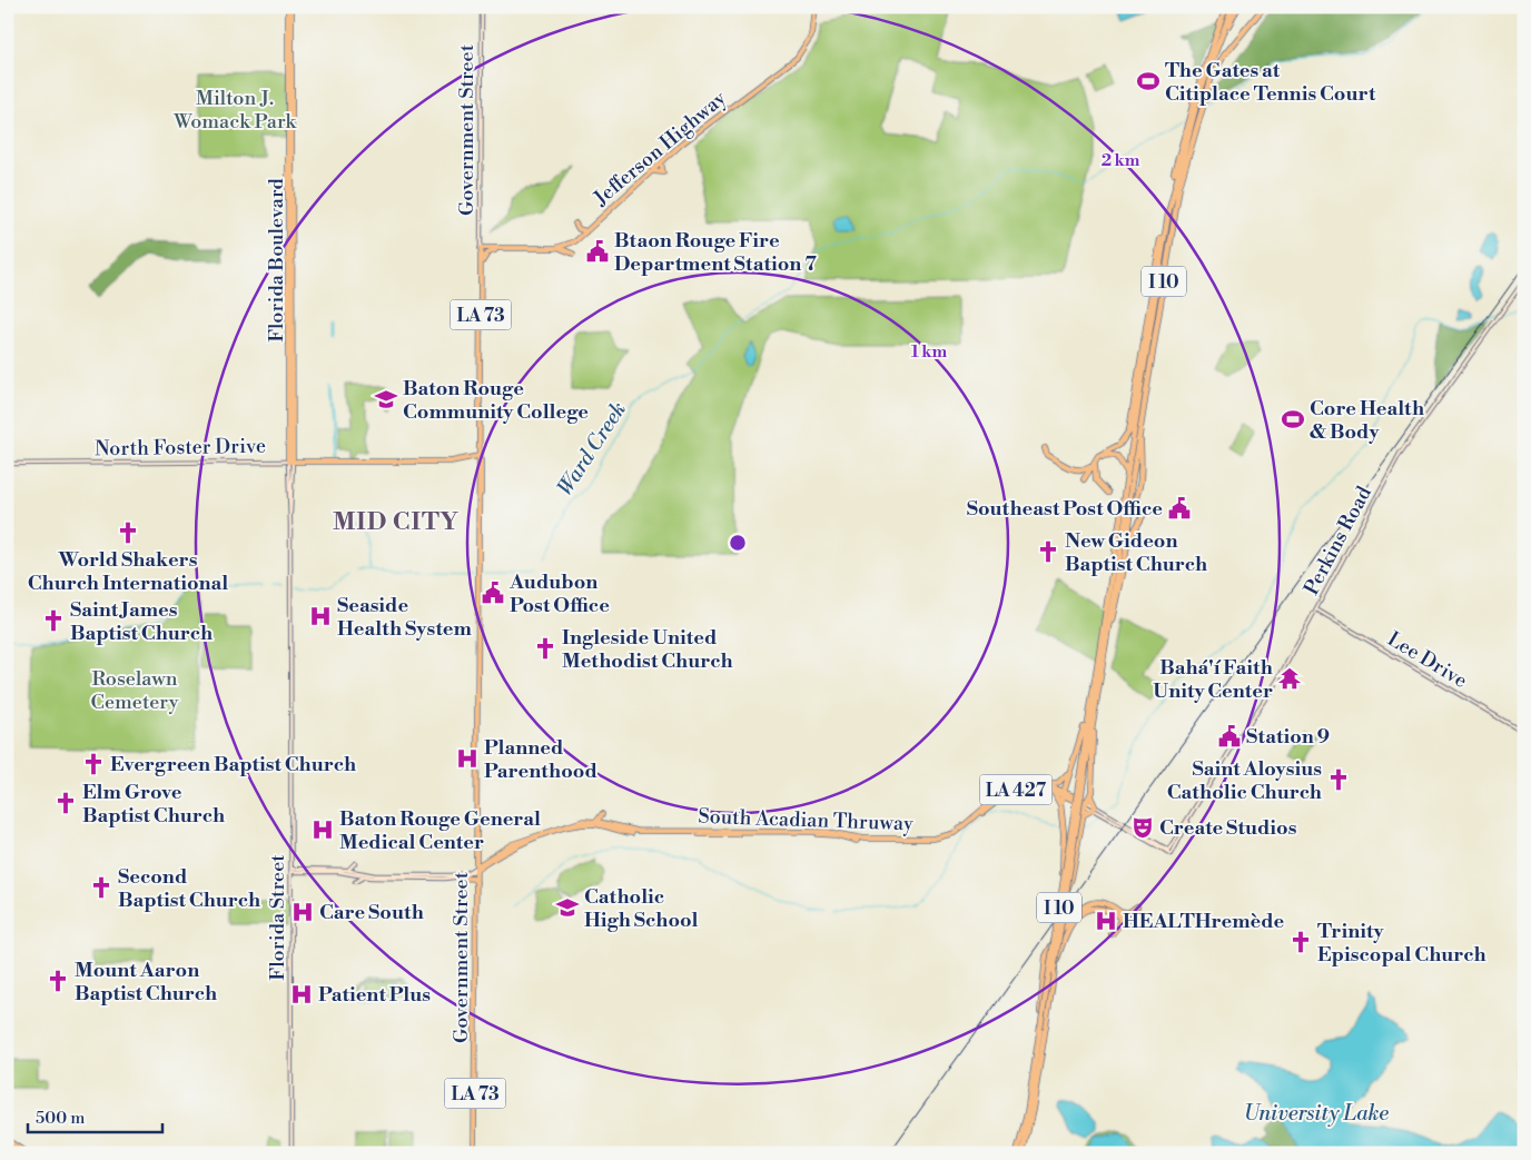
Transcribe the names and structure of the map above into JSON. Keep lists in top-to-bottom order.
{
  "streets": {
    "highway": ["I 10"],
    "main road": [
      "Government Street",
      "Jefferson Highway",
      "Florida Boulevard",
      "LA 73",
      "North Foster Drive",
      "Perkins Road",
      "Lee Drive",
      "LA 427",
      "South Acadian Thruway",
      "Florida Street"
    ]
  },
  "crossings": [
    ["Government Street", "North Foster Drive"],
    ["Government Street", "South Acadian Thruway"],
    ["Florida Boulevard", "North Foster Drive"],
    ["Florida Boulevard", "Florida Street"],
    ["Perkins Road", "Lee Drive"],
    ["Perkins Road", "South Acadian Thruway"]
  ],
  "districts": ["MID CITY"],
  "water": ["Ward Creek", "University Lake"],
  "parks": ["Milton J. Womack Park", "Roselawn Cemetery"],
  "places": {
    "sports": ["The Gates at Citiplace Tennis Court", "Core Health & Body"],
    "public building": [
      "Btaon Rouge Fire Department Station 7",
      "Southeast Post Office",
      "Audubon Post Office",
      "Station 9"
    ],
    "school or university": ["Baton Rouge Community College", "Catholic High School"],
    "church": [
      "World Shakers Church International",
      "New Gideon Baptist Church",
      "Saint James Baptist Church",
      "Ingleside United Methodist Church",
      "Evergreen Baptist Church",
      "Saint Aloysius Catholic Church",
      "Elm Grove Baptist Church",
      "Second Baptist Church",
      "Trinity Episcopal Church",
      "Mount Aaron Baptist Church"
    ],
    "hospital": [
      "Seaside Health System",
      "Planned Parenthood",
      "Baton Rouge General Medical Center",
      "Care South",
      "HEALTHremède",
      "Patient Plus"
    ],
    "temple": ["Bahá'í Faith Unity Center"],
    "theatre": ["Create Studios"]
  },
  "scale_bar": "500 m",
  "rings": ["2 km", "1 km"]
}
